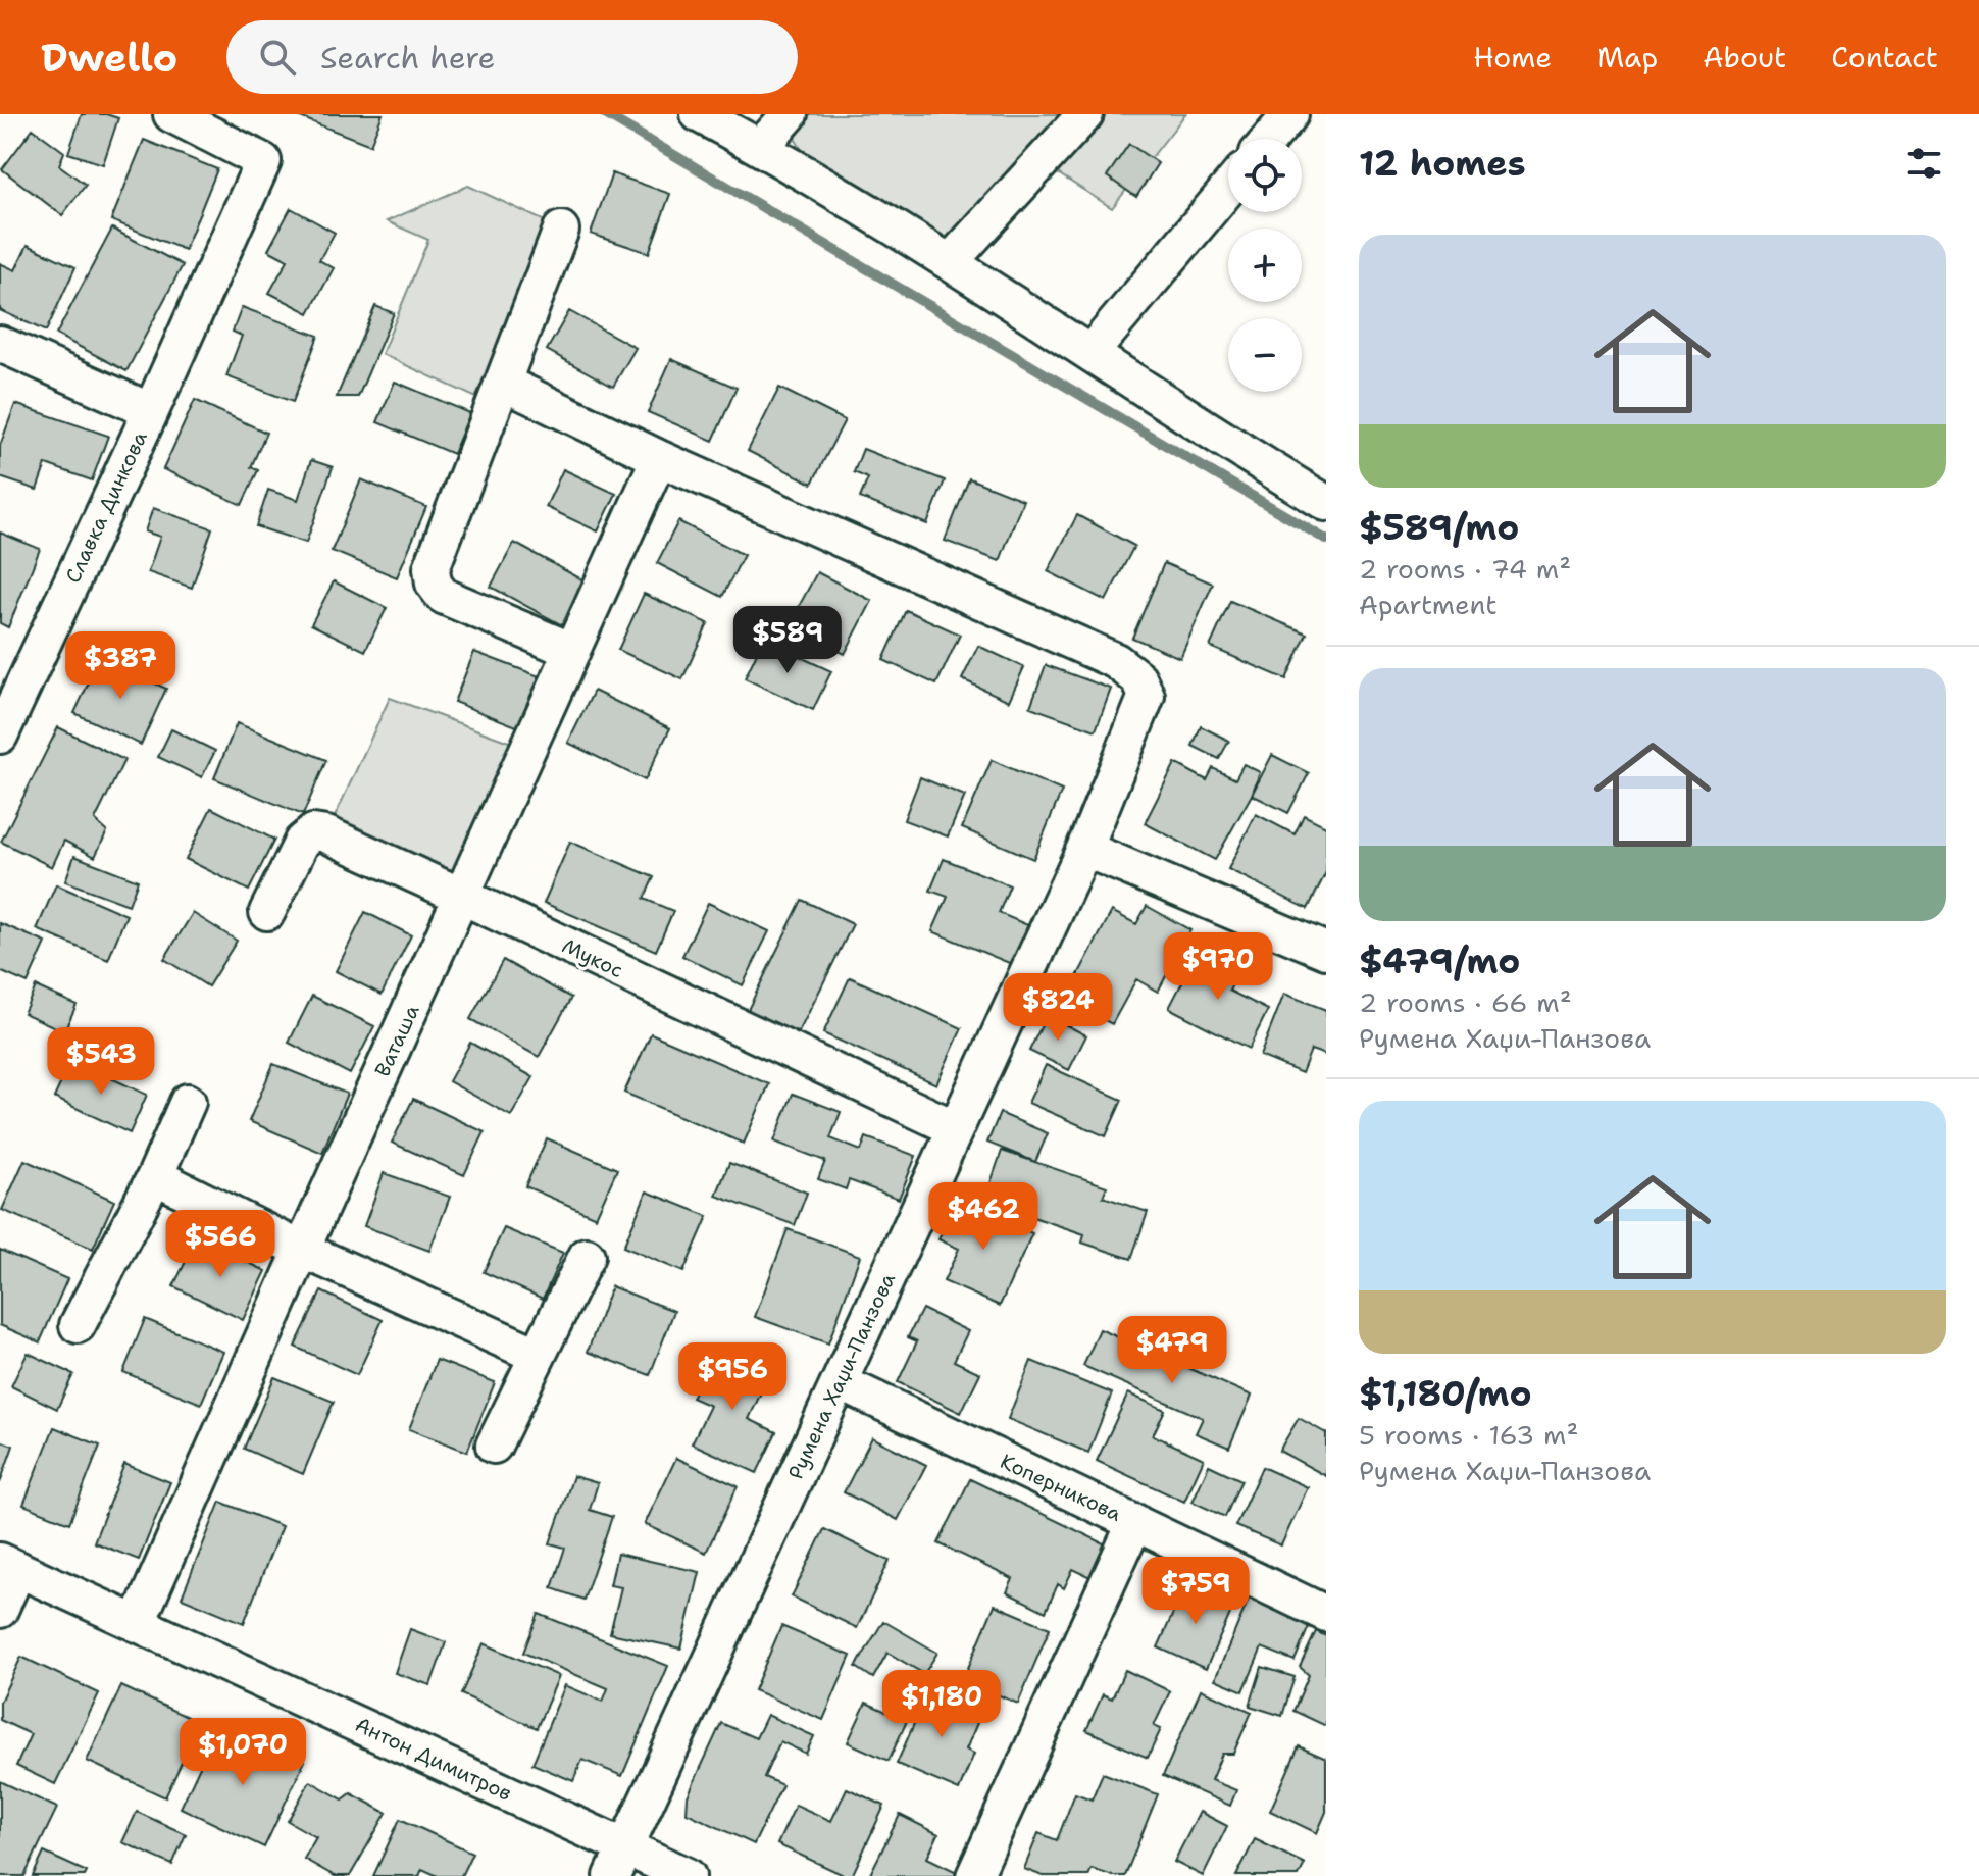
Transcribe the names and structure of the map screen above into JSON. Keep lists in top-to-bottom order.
{
  "streets": {
    "street": [
      "Славка Динкова",
      "Мукос",
      "Ваташа",
      "Румена Хаџи-Панзова",
      "Коперникова",
      "Антон Димитров"
    ]
  },
  "crossings": [
    ["Мукос", "Ваташа"],
    ["Мукос", "Румена Хаџи-Панзова"],
    ["Ваташа", "Румена Хаџи-Панзова"],
    ["Ваташа", "Антон Димитров"],
    ["Румена Хаџи-Панзова", "Коперникова"],
    ["Румена Хаџи-Панзова", "Антон Димитров"]
  ],
  "page": {
    "header": "Dwello",
    "search": "Search here",
    "nav": [
      "Home",
      "Map",
      "About",
      "Contact"
    ],
    "heading": "12 homes",
    "map_buttons": ["+", "−"],
    "list": [
      {
        "name": "$589/mo",
        "note": "2 rooms · 74 m² · Apartment"
      },
      {
        "name": "$479/mo",
        "note": "2 rooms · 66 m² · Румена Хаџи-Панзова"
      },
      {
        "name": "$1,180/mo",
        "note": "5 rooms · 163 m² · Румена Хаџи-Панзова"
      }
    ],
    "price": [
      "$589",
      "$387",
      "$970",
      "$824",
      "$543",
      "$462",
      "$566",
      "$479",
      "$956",
      "$759",
      "$1,180",
      "$1,070"
    ]
  }
}
